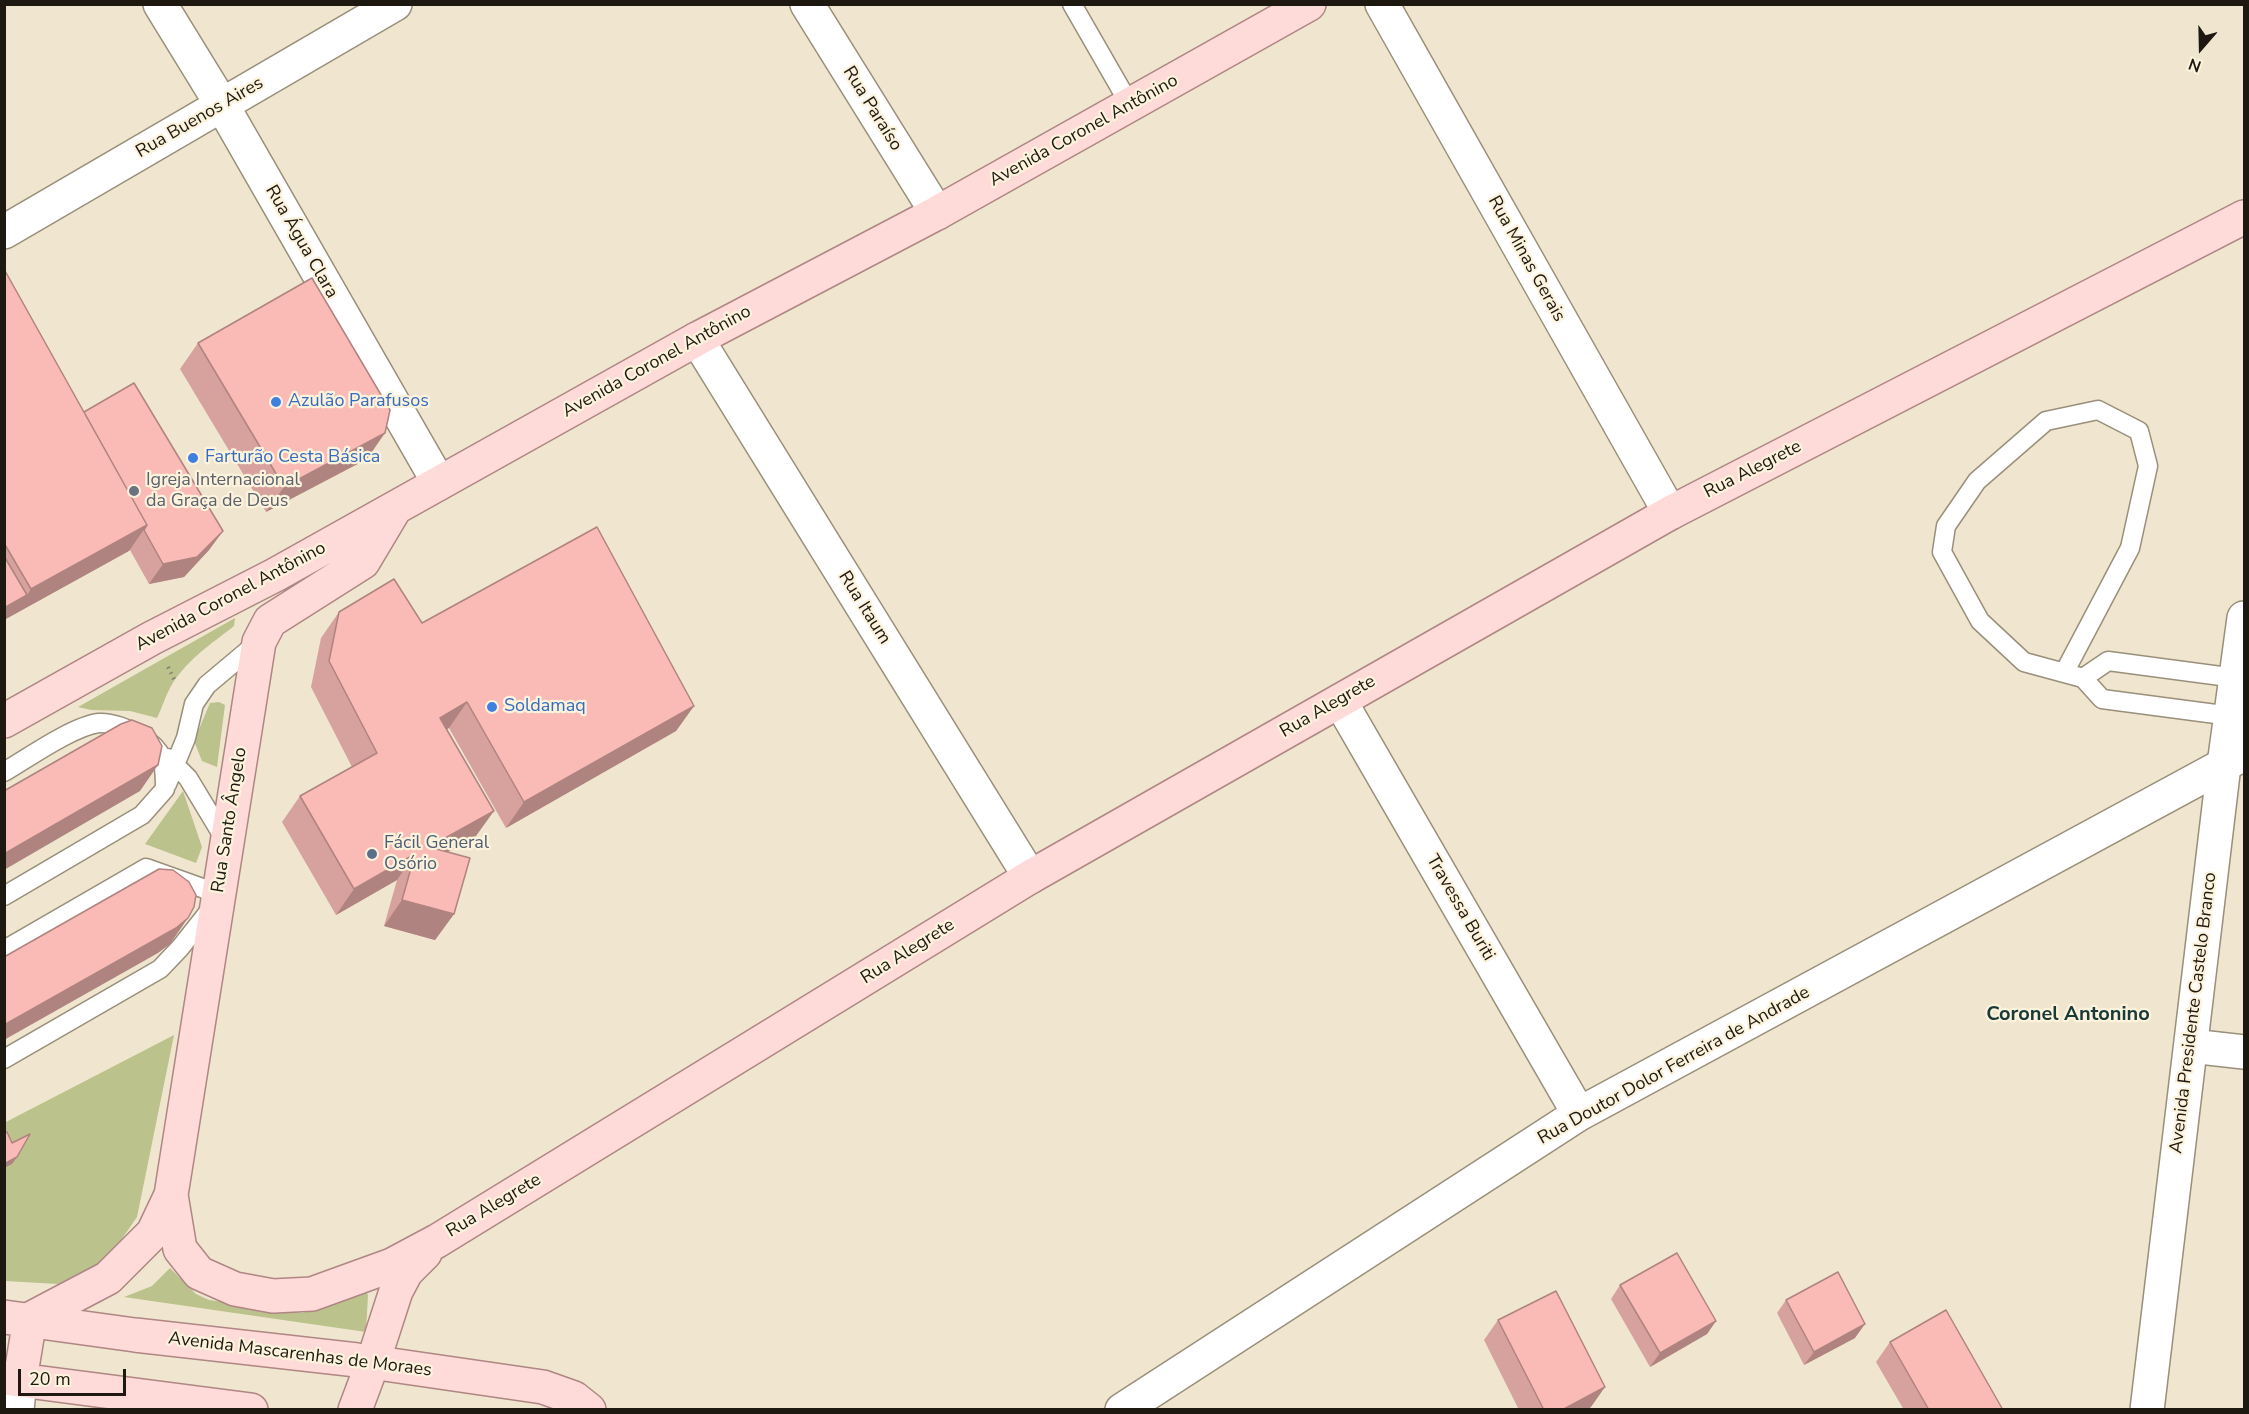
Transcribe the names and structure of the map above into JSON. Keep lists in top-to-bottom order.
{
  "streets": {
    "main road": [
      "Avenida Coronel Antônino",
      "Rua Alegrete",
      "Rua Santo Ângelo",
      "Avenida Mascarenhas de Moraes"
    ],
    "street": [
      "Rua Paraíso",
      "Rua Buenos Aires",
      "Rua Água Clara",
      "Rua Minas Gerais",
      "Rua Itaum",
      "Travessa Buriti",
      "Avenida Presidente Castelo Branco",
      "Rua Doutor Dolor Ferreira de Andrade"
    ]
  },
  "crossings": [
    ["Rua Paraíso", "Avenida Coronel Antônino"],
    ["Rua Buenos Aires", "Rua Água Clara"],
    ["Avenida Coronel Antônino", "Rua Água Clara"],
    ["Avenida Coronel Antônino", "Rua Itaum"],
    ["Avenida Coronel Antônino", "Rua Santo Ângelo"],
    ["Rua Minas Gerais", "Rua Alegrete"],
    ["Rua Alegrete", "Rua Itaum"],
    ["Rua Alegrete", "Travessa Buriti"],
    ["Travessa Buriti", "Rua Doutor Dolor Ferreira de Andrade"],
    ["Avenida Presidente Castelo Branco", "Rua Doutor Dolor Ferreira de Andrade"]
  ],
  "districts": ["Coronel Antonino"],
  "places": [
    "Azulão Parafusos",
    "Farturão Cesta Básica",
    "Igreja Internacional da Graça de Deus",
    "Soldamaq",
    "Fácil General Osório"
  ],
  "scale_bar": "20 m",
  "north": "bottom"
}
